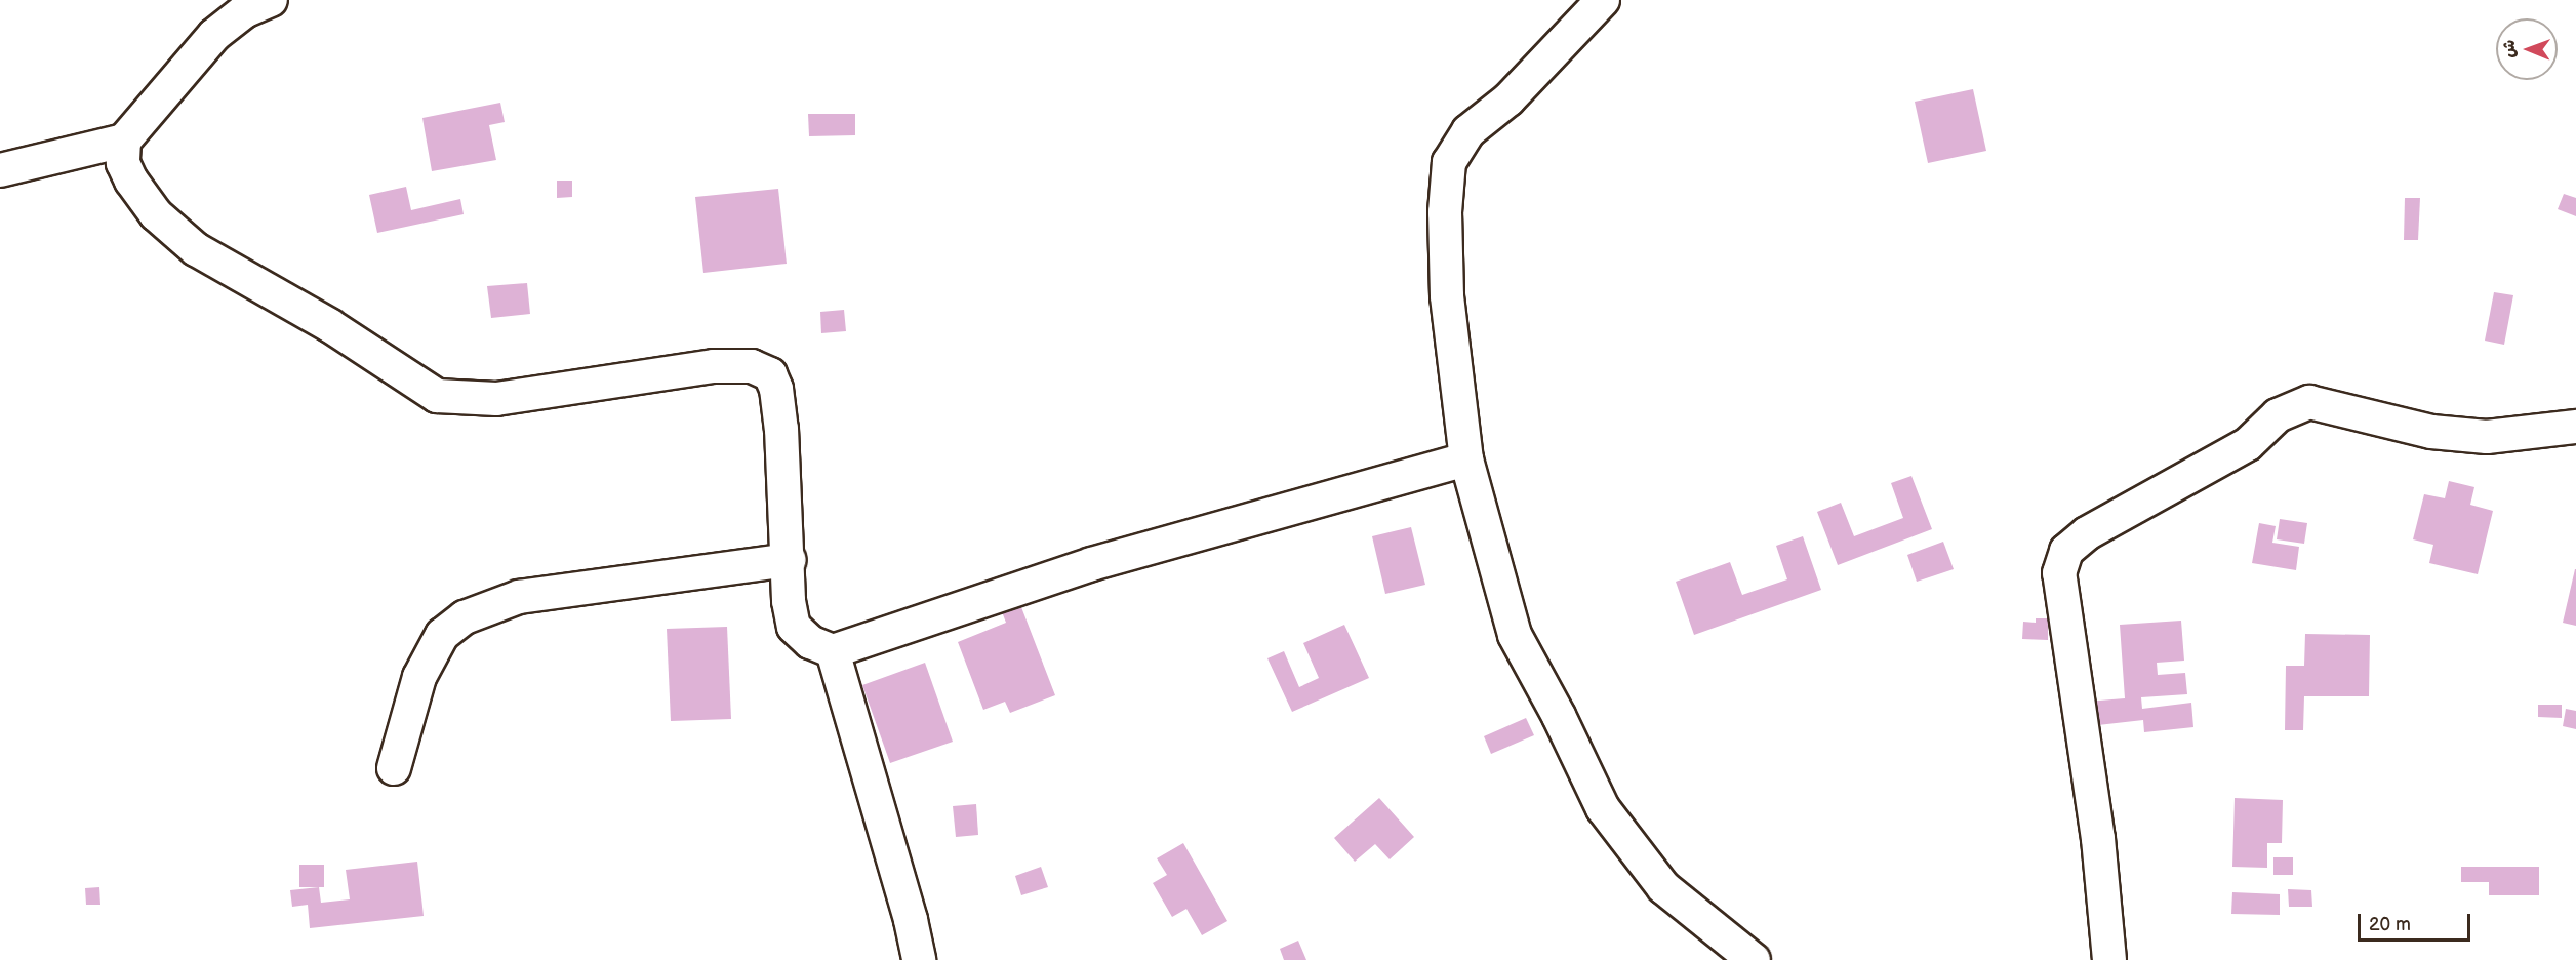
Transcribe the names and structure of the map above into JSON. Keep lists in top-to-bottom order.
{
  "scale_bar": "20 m",
  "north": "left"
}
